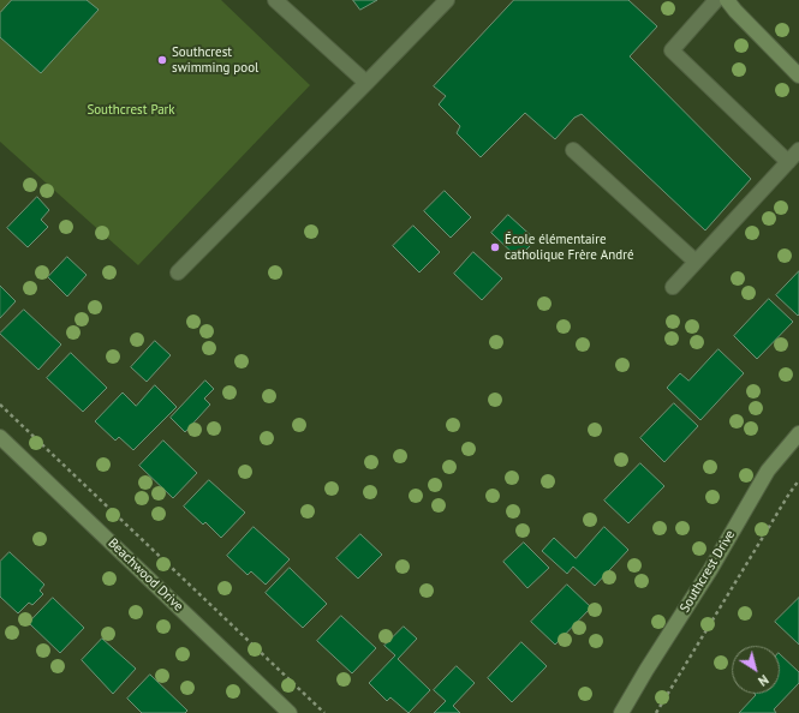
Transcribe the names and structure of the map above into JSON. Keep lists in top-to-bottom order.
{
  "streets": {
    "street": ["Southcrest Drive", "Beachwood Drive"]
  },
  "parks": ["Southcrest Park"],
  "places": ["Southcrest swimming pool", "École élémentaire catholique Frère André"],
  "north": "bottom right"
}
